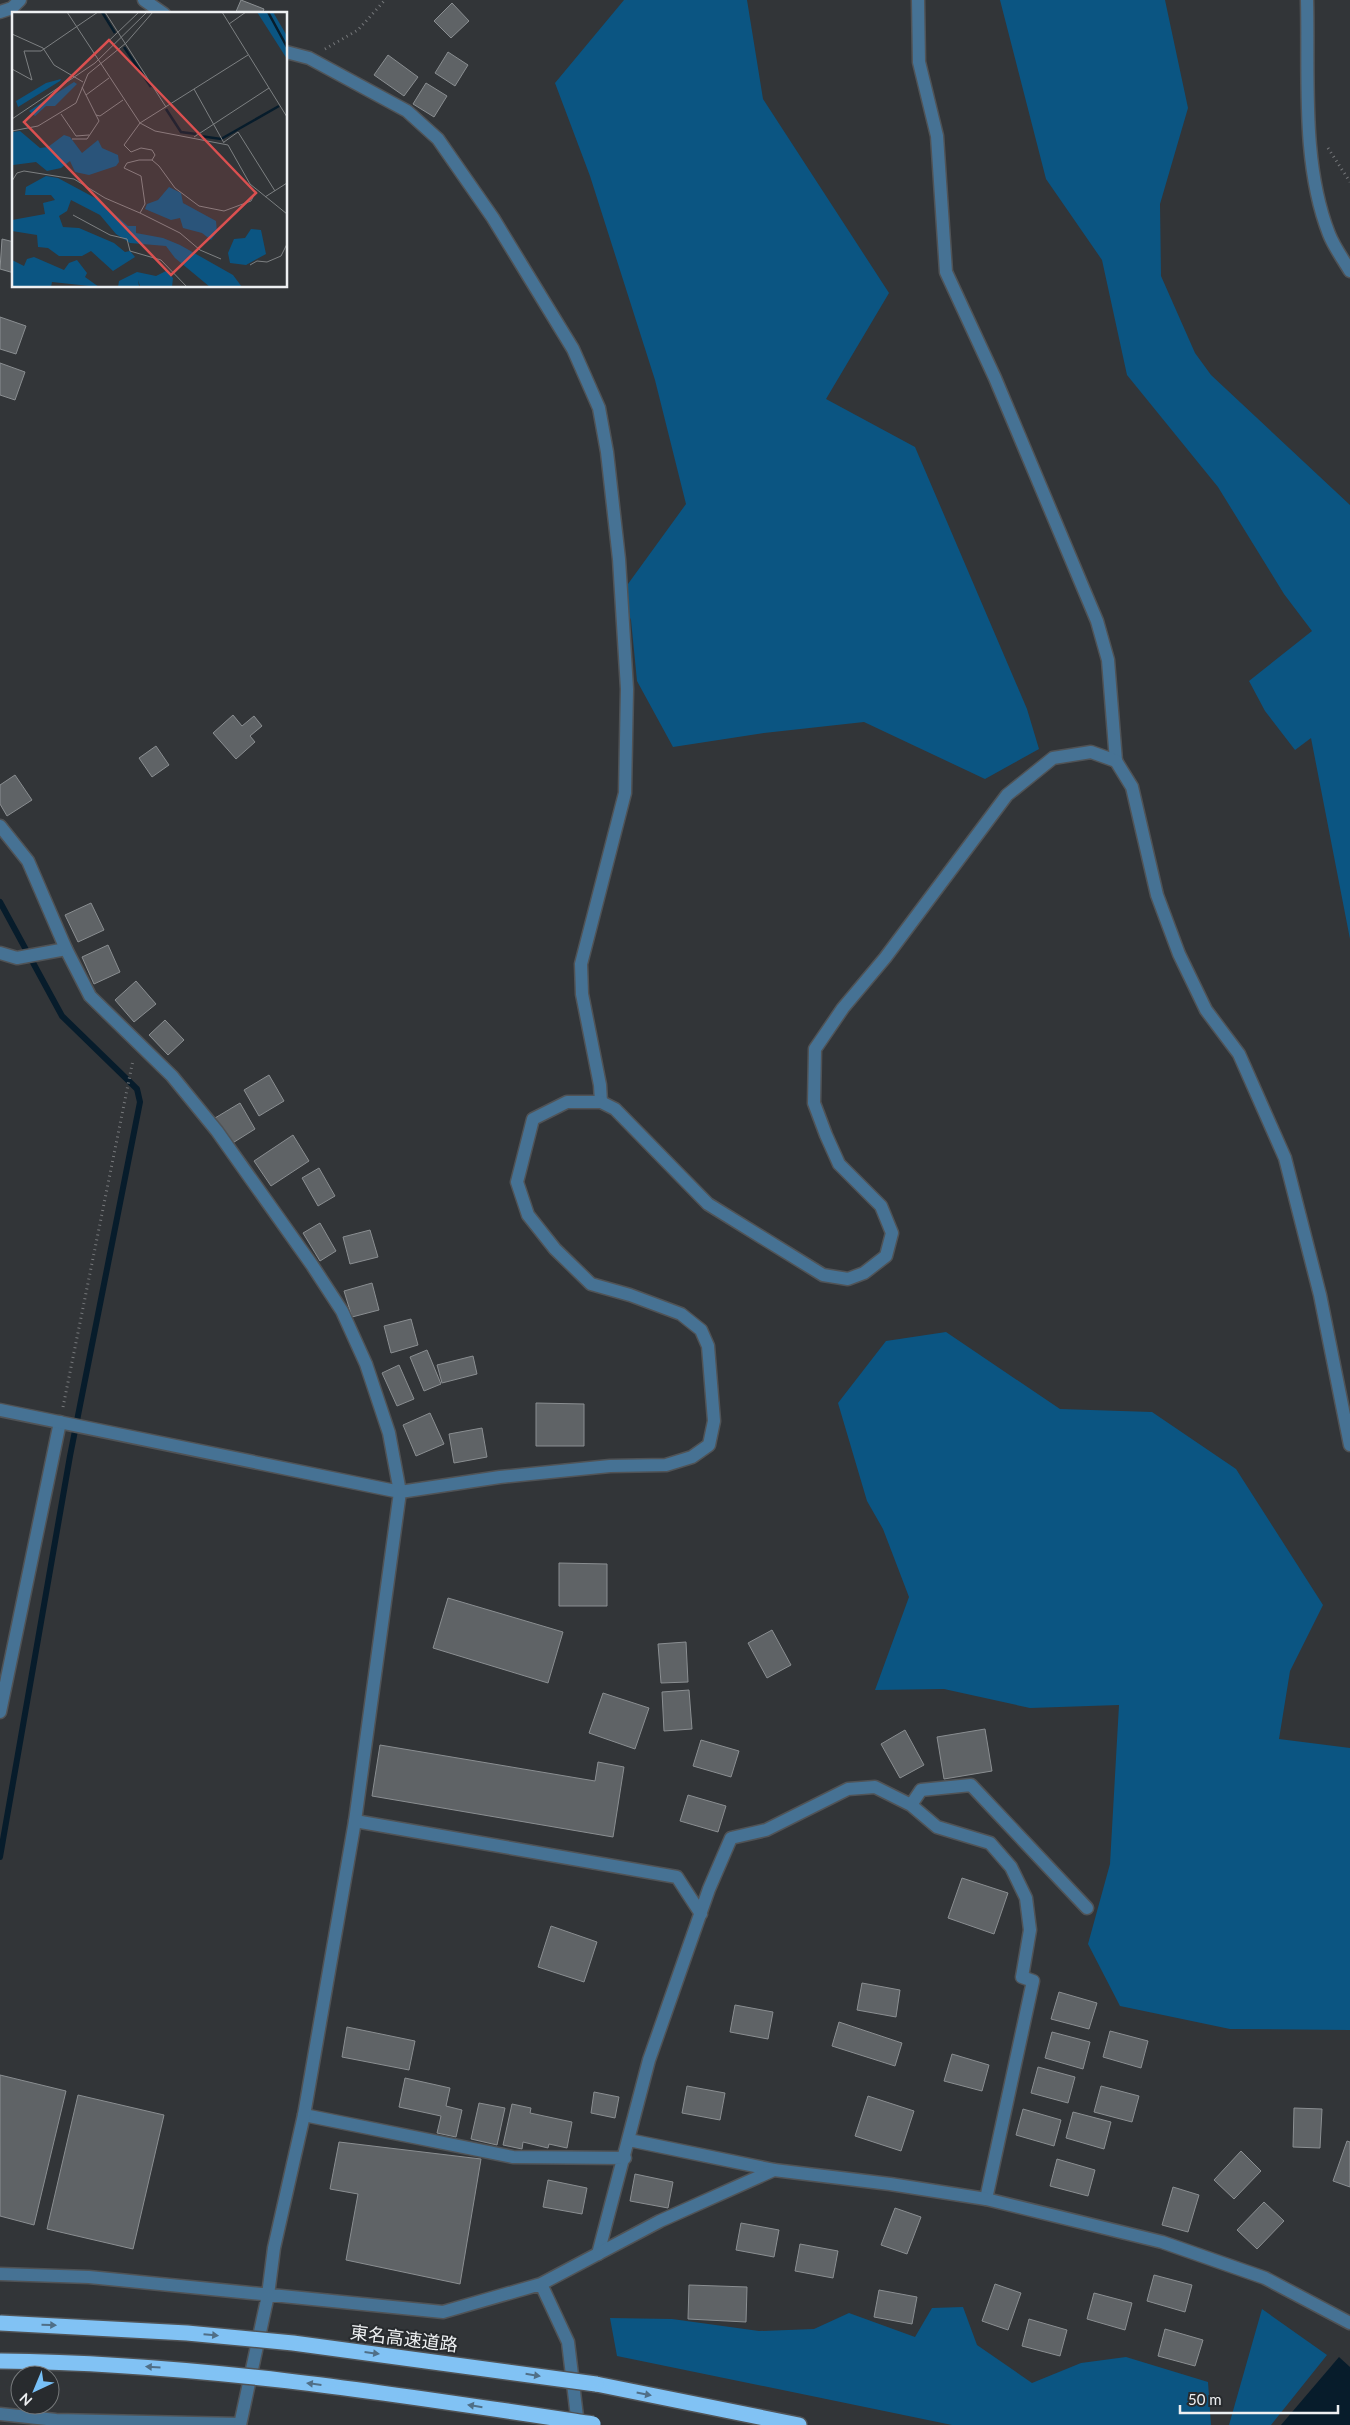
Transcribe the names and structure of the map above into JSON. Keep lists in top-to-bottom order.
{
  "streets": {
    "highway": ["東名高速道路"]
  },
  "scale_bar": "50 m",
  "north": "bottom left"
}
